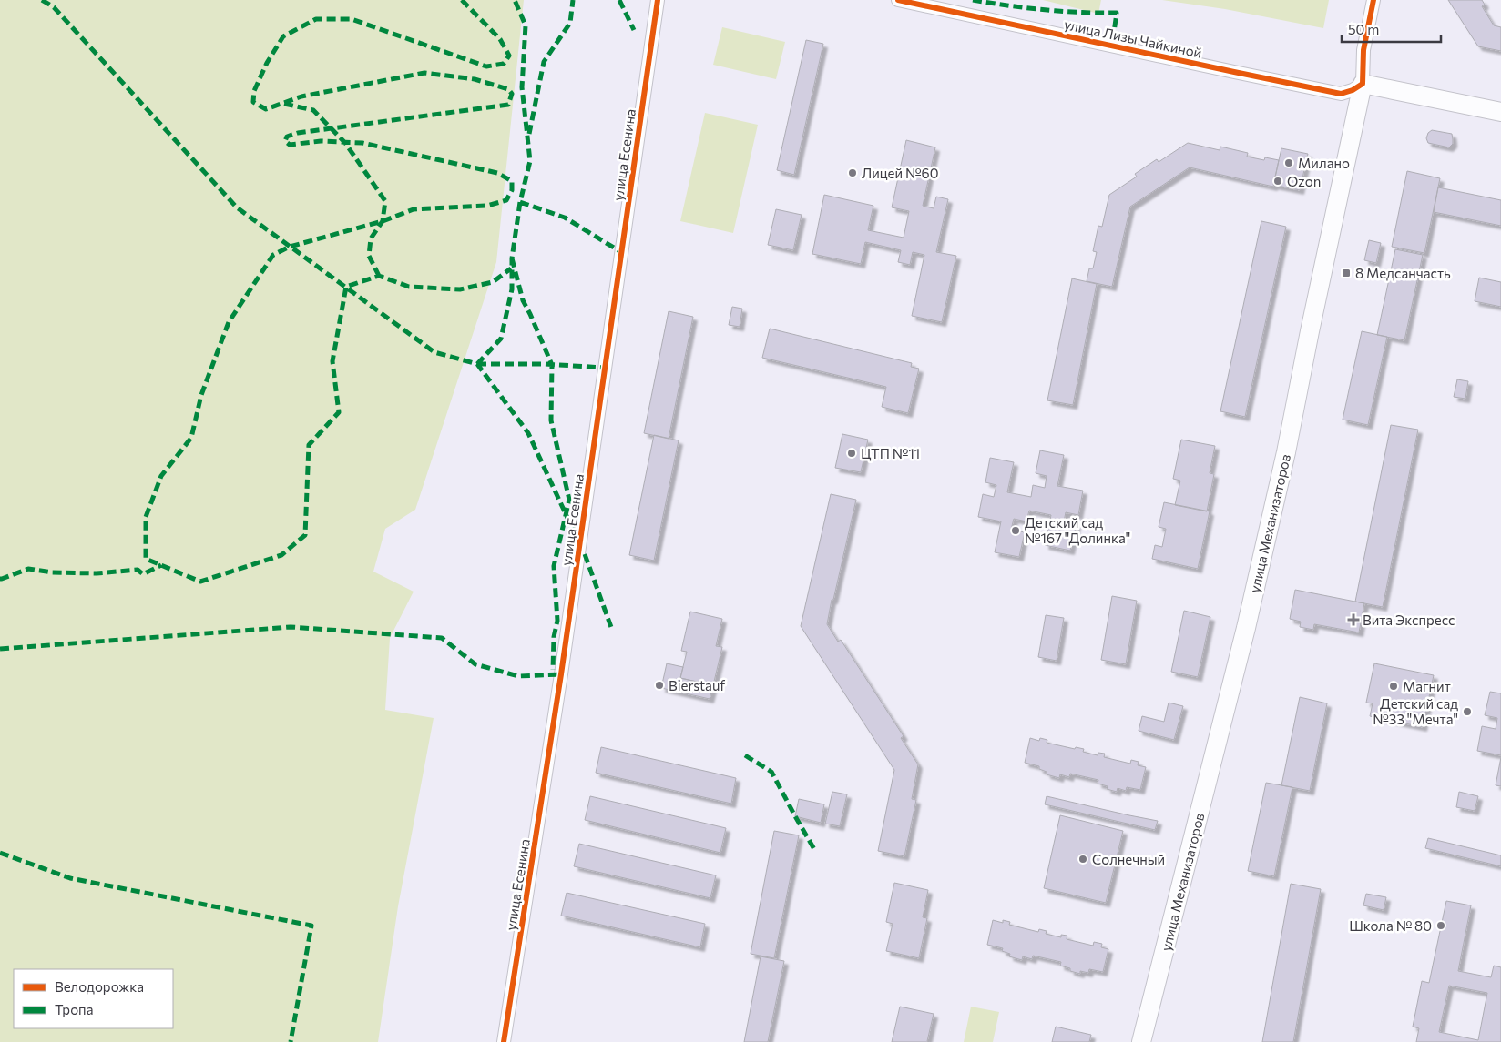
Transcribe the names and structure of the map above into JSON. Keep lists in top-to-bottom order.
{
  "streets": {
    "main road": ["улица Механизаторов"],
    "street": ["улица Лизы Чайкиной", "улица Есенина"]
  },
  "crossings": [
    ["улица Лизы Чайкиной", "улица Механизаторов"]
  ],
  "places": {
    "other": [
      "Милано",
      "Лицей №60",
      "Ozon",
      "ЦТП №11",
      "Детский сад №167 \"Долинка\"",
      "Bierstauf",
      "Магнит",
      "Детский сад №33 \"Мечта\"",
      "Солнечный",
      "Школа № 80"
    ],
    "transit": ["8 Медсанчасть"],
    "health": ["Вита Экспресс"]
  },
  "legend": ["Велодорожка", "Тропа"],
  "scale_bar": "50 m"
}
